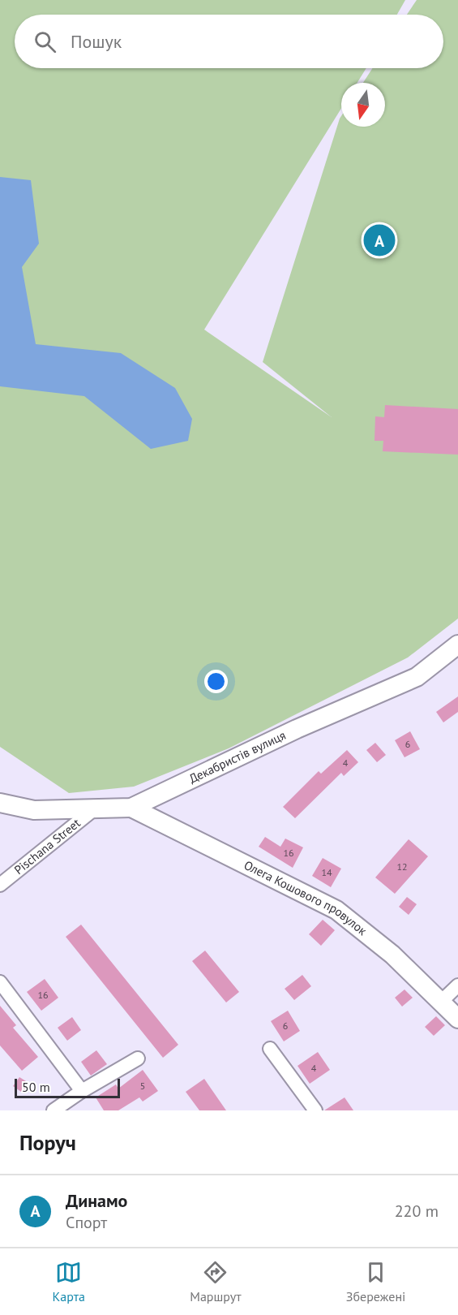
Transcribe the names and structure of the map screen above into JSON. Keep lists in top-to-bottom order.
{
  "streets": {
    "street": ["Декабристів вулиця", "Pischana Street", "Олега Кошового провулок"]
  },
  "crossings": [
    ["Декабристів вулиця", "Pischana Street"],
    ["Декабристів вулиця", "Олега Кошового провулок"]
  ],
  "house_numbers": [
    "6",
    "4",
    "16",
    "12",
    "14",
    "16",
    "6",
    "4",
    "5"
  ],
  "scale_bar": "50 m",
  "north": "bottom",
  "page": {
    "search": "Пошук",
    "pins": "A",
    "scale": "50 m",
    "heading": "Поруч",
    "list": [
      {
        "mark": "A",
        "name": "Динамо",
        "note": "Спорт",
        "value": "220 m"
      }
    ],
    "nav": ["Карта", "Маршрут", "Збережені"]
  }
}
